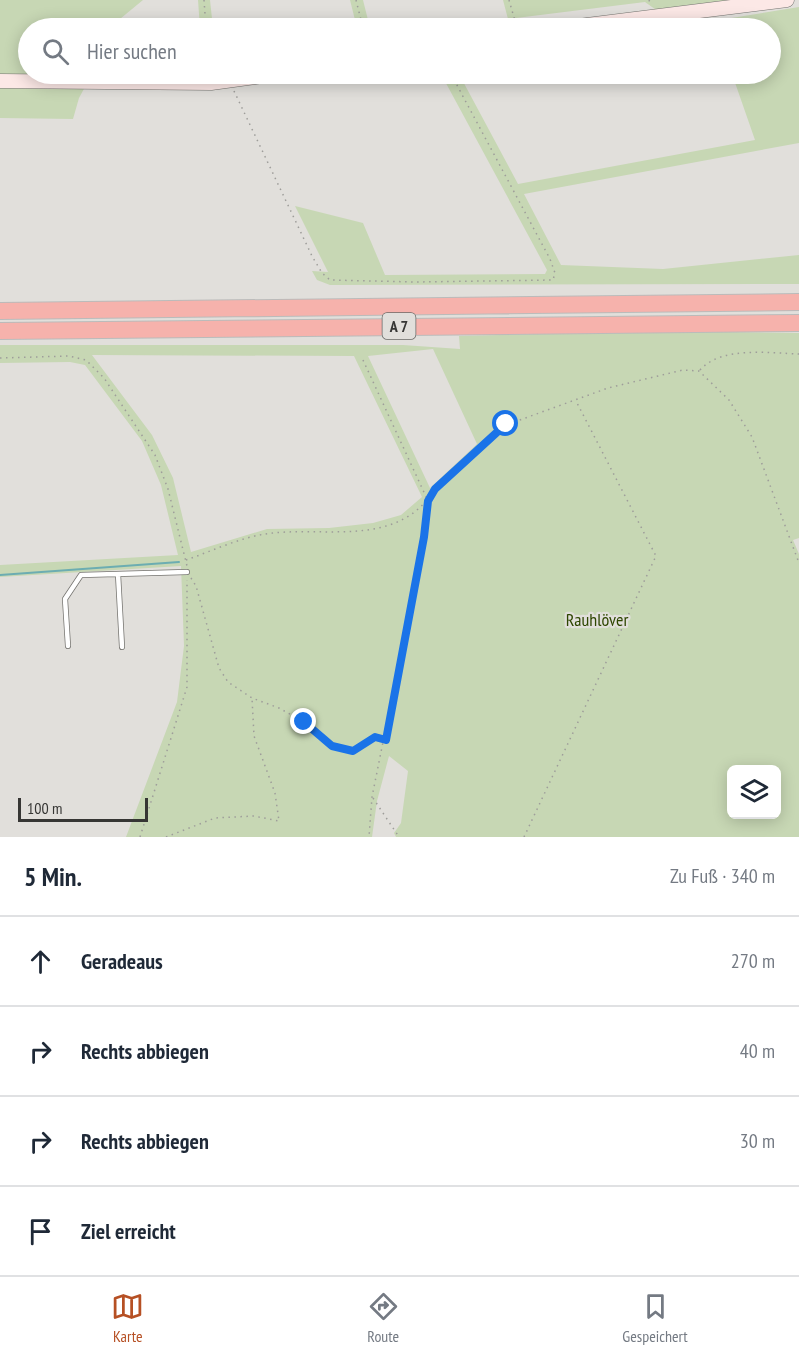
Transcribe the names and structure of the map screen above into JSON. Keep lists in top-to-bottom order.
{
  "streets": {
    "highway": ["A 7"]
  },
  "parks": ["Rauhlöver"],
  "scale_bar": "100 m",
  "page": {
    "search": "Hier suchen",
    "scale": "100 m",
    "heading": ["5 Min.", "Zu Fuß · 340 m"],
    "list": [
      ["Geradeaus", "270 m"],
      ["Rechts abbiegen", "40 m"],
      ["Rechts abbiegen", "30 m"],
      "Ziel erreicht"
    ],
    "nav": ["Karte", "Route", "Gespeichert"]
  }
}
